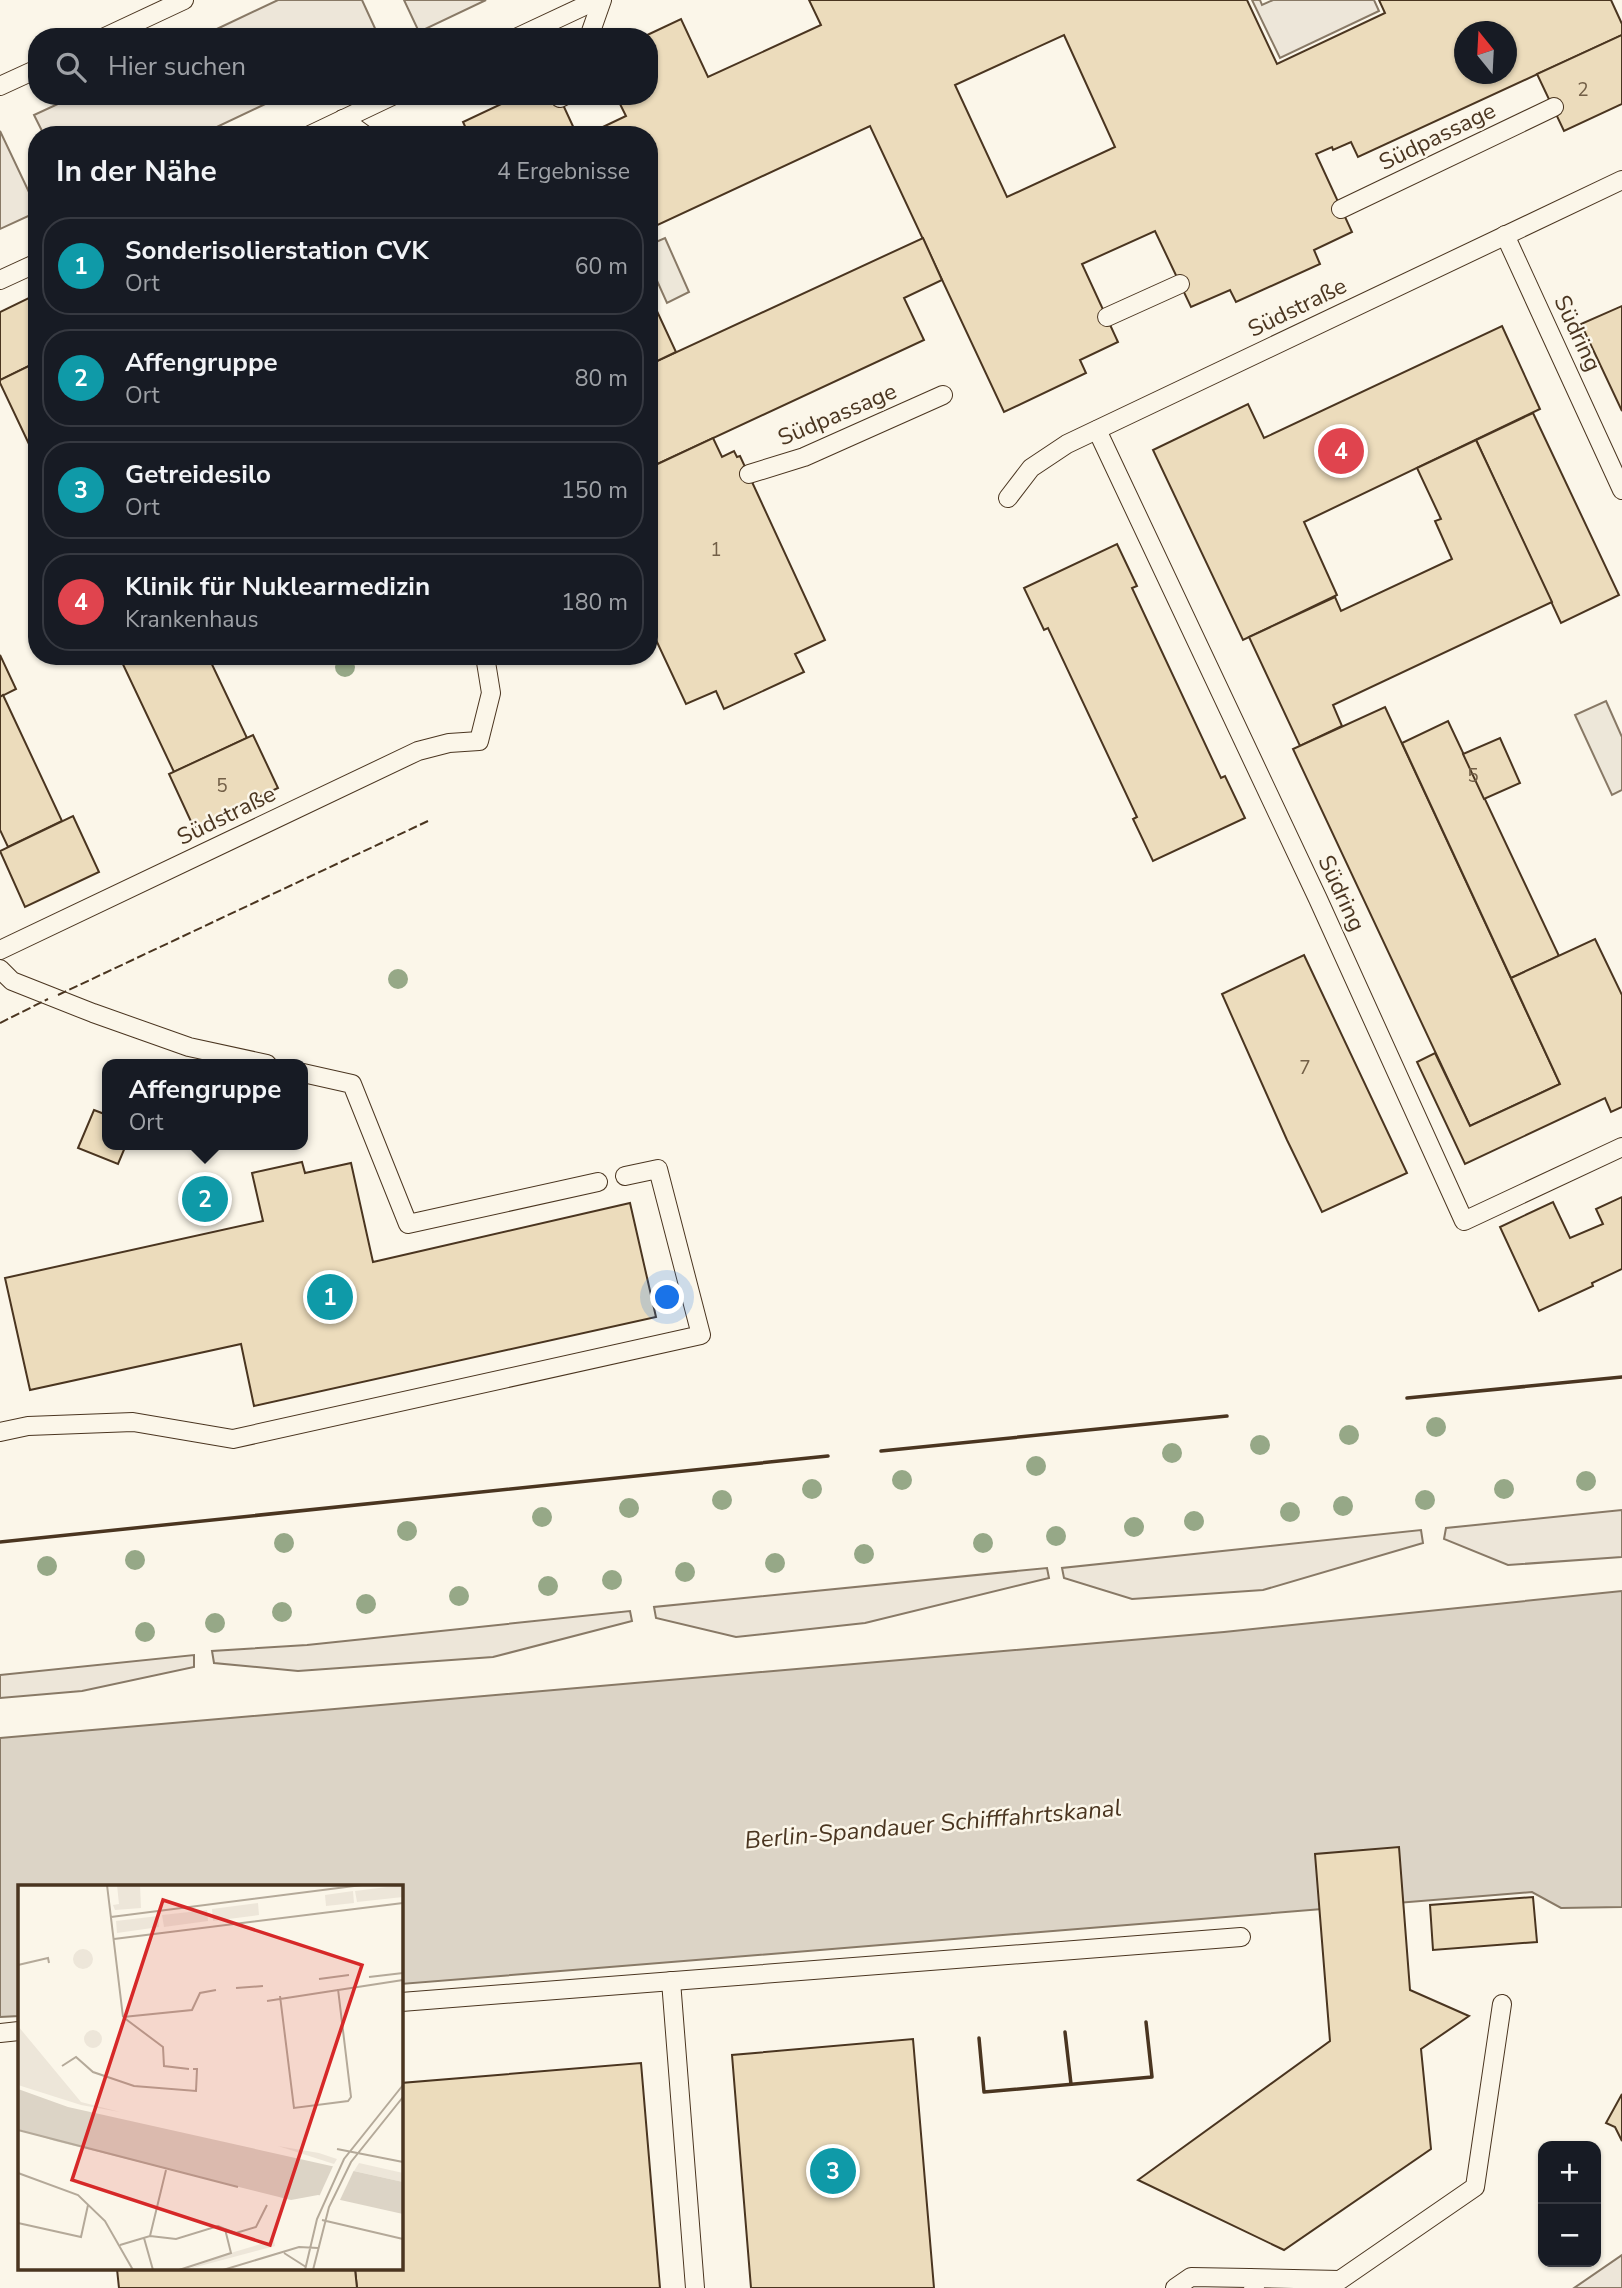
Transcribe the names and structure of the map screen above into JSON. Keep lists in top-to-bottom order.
{
  "streets": {
    "lane": ["Südpassage", "Südstraße", "Südring"]
  },
  "crossings": [
    ["Südstraße", "Südring"]
  ],
  "water": ["Berlin-Spandauer Schifffahrtskanal"],
  "house_numbers": [
    "2",
    "1",
    "5",
    "5",
    "7"
  ],
  "north": "top",
  "page": {
    "search": "Hier suchen",
    "heading": ["In der Nähe", "4 Ergebnisse"],
    "list": [
      {
        "mark": "1",
        "name": "Sonderisolierstation CVK",
        "note": "Ort",
        "value": "60 m"
      },
      {
        "mark": "2",
        "name": "Affengruppe",
        "note": "Ort",
        "value": "80 m"
      },
      {
        "mark": "3",
        "name": "Getreidesilo",
        "note": "Ort",
        "value": "150 m"
      },
      {
        "mark": "4",
        "name": "Klinik für Nuklearmedizin",
        "note": "Krankenhaus",
        "value": "180 m"
      }
    ],
    "pins": [
      "4",
      "2",
      "1",
      "3"
    ],
    "popup": ["Affengruppe", "Ort"],
    "map_buttons": ["+", "−"]
  }
}
